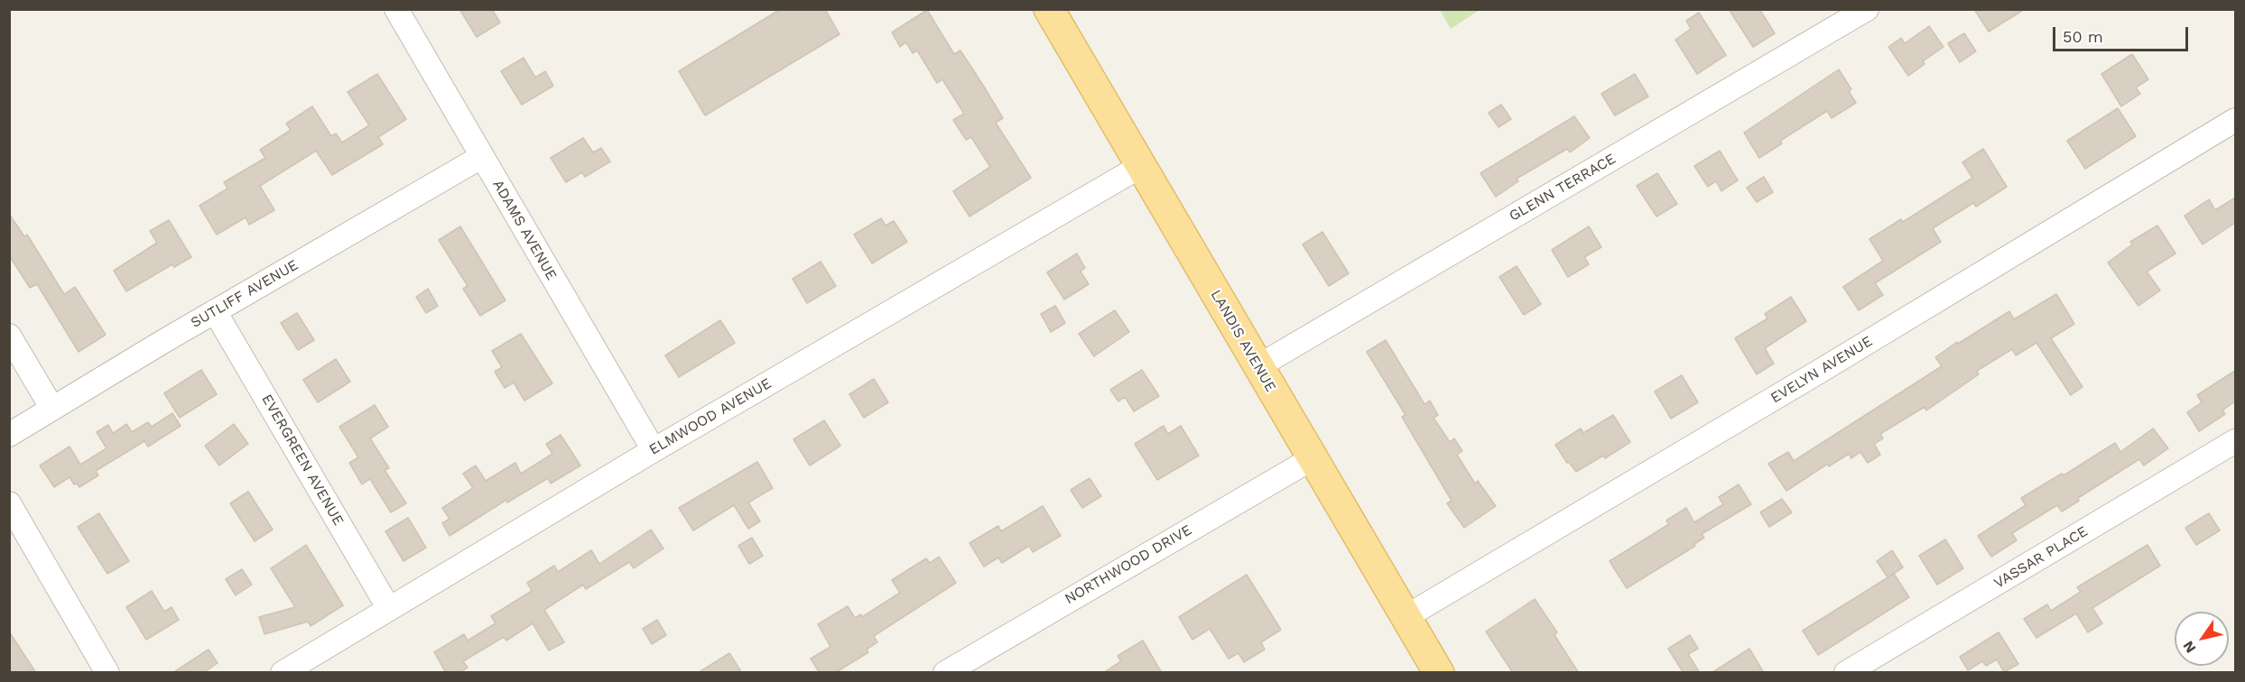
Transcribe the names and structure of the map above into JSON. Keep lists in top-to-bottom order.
{
  "streets": {
    "main road": ["LANDIS AVENUE"],
    "street": [
      "GLENN TERRACE",
      "ADAMS AVENUE",
      "SUTLIFF AVENUE",
      "EVELYN AVENUE",
      "ELMWOOD AVENUE",
      "EVERGREEN AVENUE",
      "VASSAR PLACE",
      "NORTHWOOD DRIVE"
    ]
  },
  "crossings": [
    ["GLENN TERRACE", "LANDIS AVENUE"],
    ["ADAMS AVENUE", "SUTLIFF AVENUE"],
    ["ADAMS AVENUE", "ELMWOOD AVENUE"],
    ["SUTLIFF AVENUE", "EVERGREEN AVENUE"],
    ["LANDIS AVENUE", "EVELYN AVENUE"],
    ["LANDIS AVENUE", "ELMWOOD AVENUE"],
    ["LANDIS AVENUE", "NORTHWOOD DRIVE"],
    ["ELMWOOD AVENUE", "EVERGREEN AVENUE"]
  ],
  "scale_bar": "50 m",
  "north": "bottom left"
}
